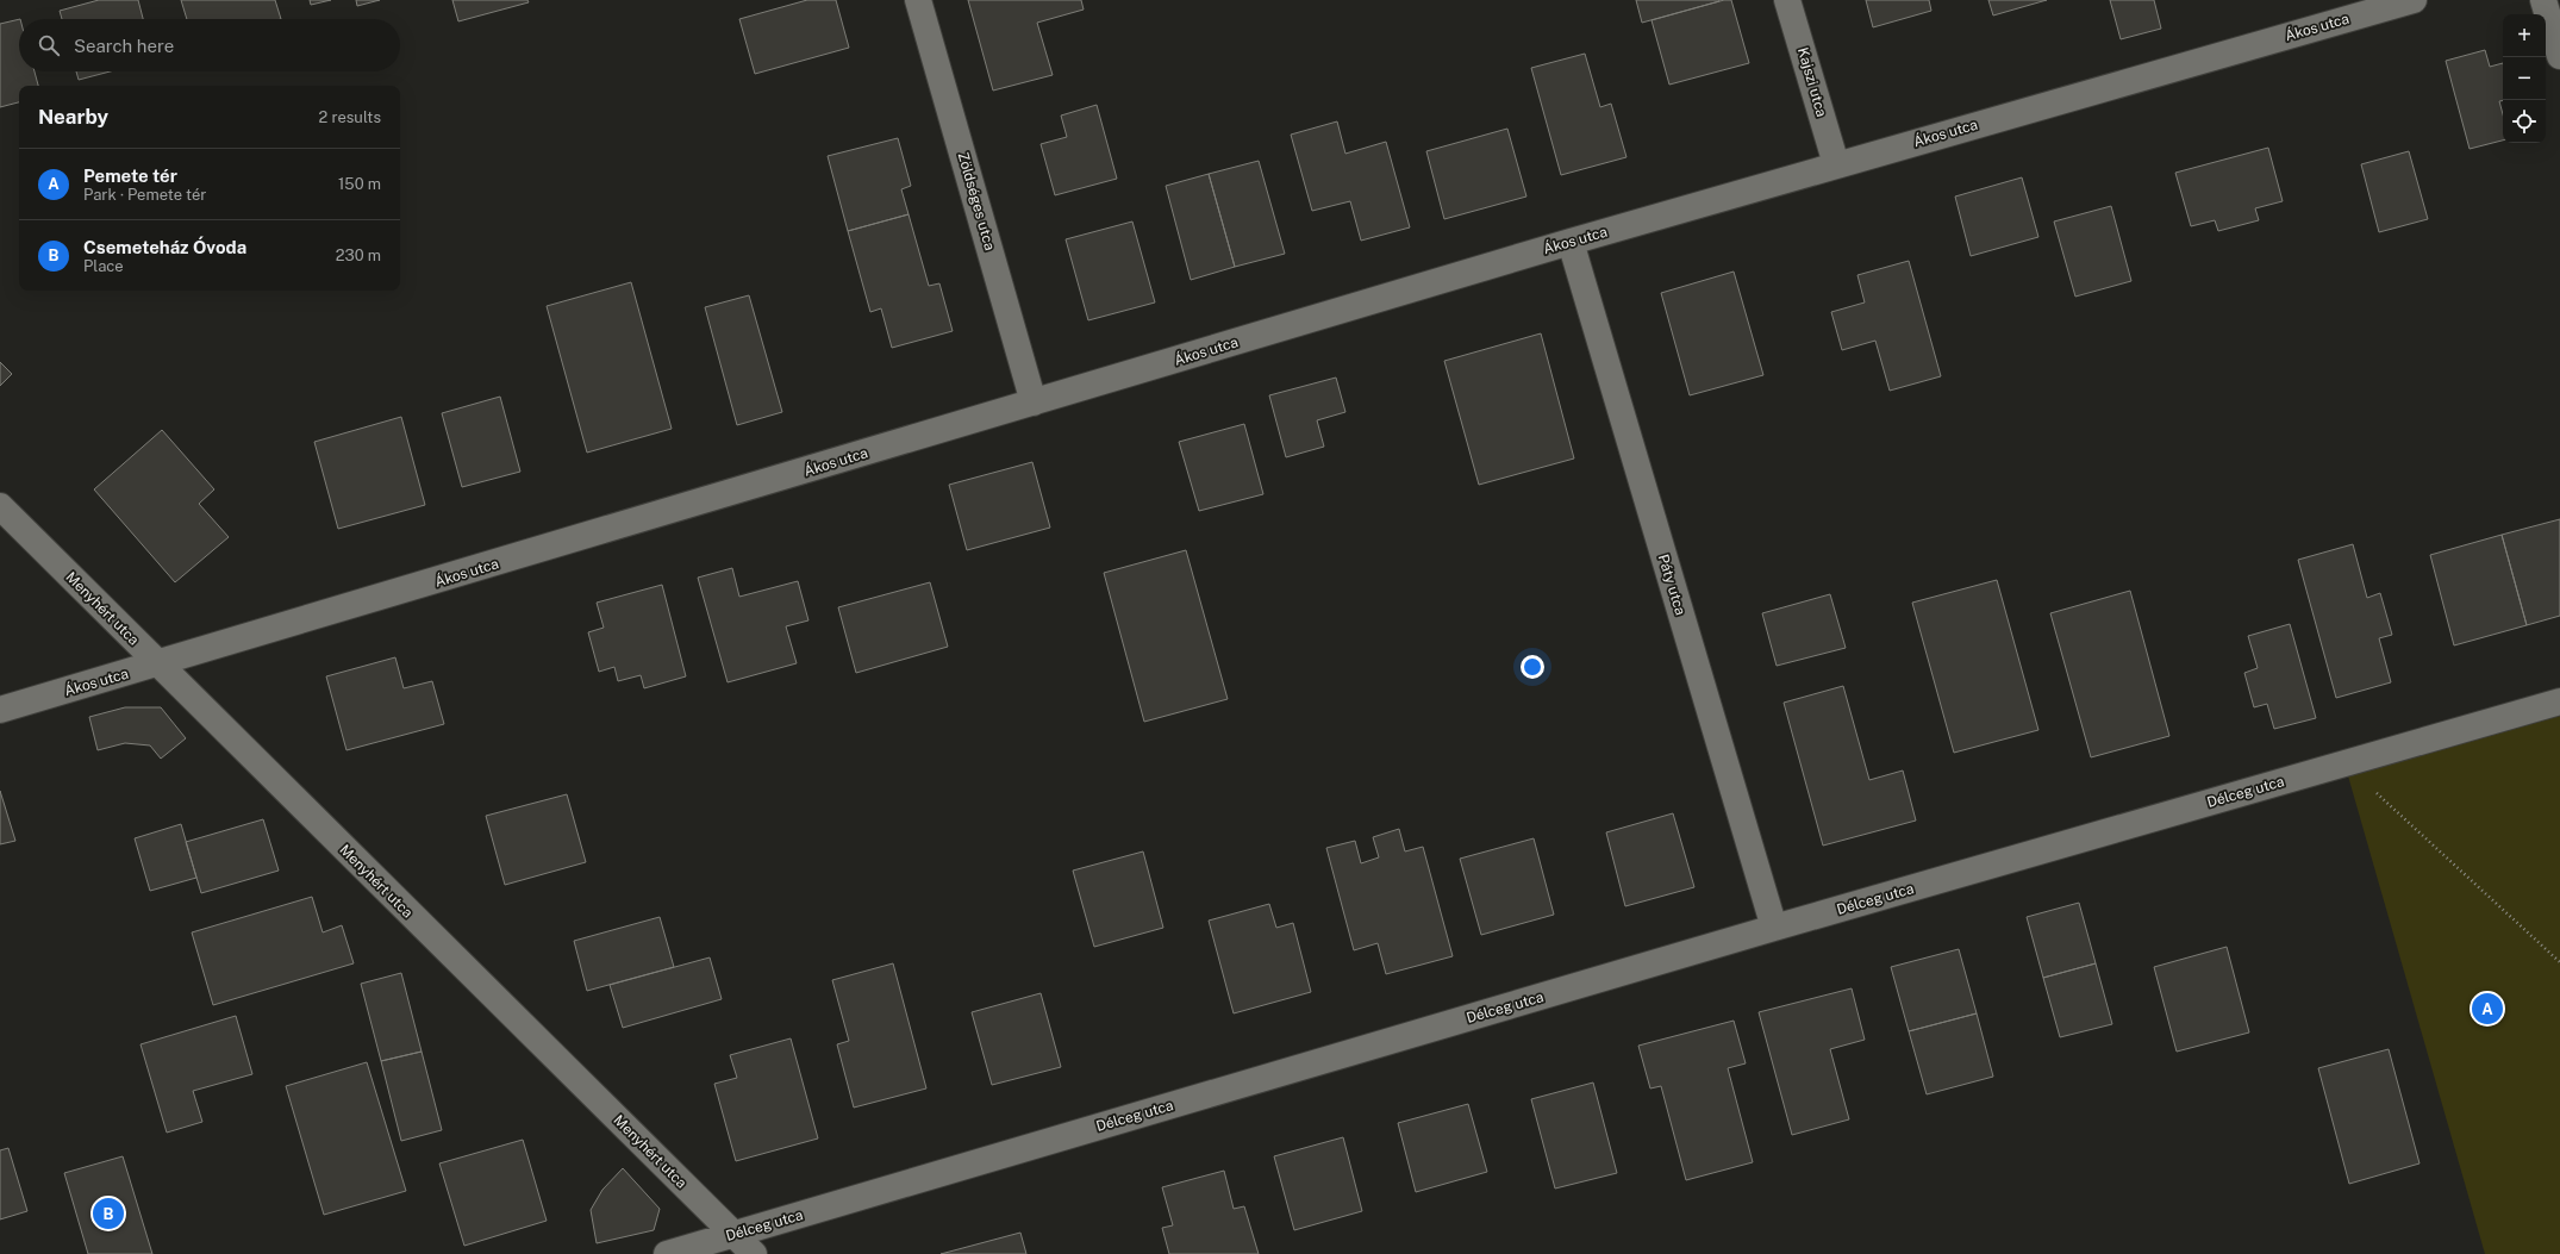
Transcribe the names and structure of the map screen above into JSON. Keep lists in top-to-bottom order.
{
  "streets": {
    "street": [
      "Ákos utca",
      "Kajszi utca",
      "Zöldséges utca",
      "Páty utca",
      "Menyhért utca",
      "Délceg utca"
    ]
  },
  "crossings": [
    ["Ákos utca", "Kajszi utca"],
    ["Ákos utca", "Zöldséges utca"],
    ["Ákos utca", "Páty utca"],
    ["Ákos utca", "Menyhért utca"],
    ["Páty utca", "Délceg utca"],
    ["Menyhért utca", "Délceg utca"]
  ],
  "page": {
    "map_buttons": ["+", "−"],
    "search": "Search here",
    "heading": ["Nearby", "2 results"],
    "list": [
      {
        "mark": "A",
        "name": "Pemete tér",
        "note": "Park · Pemete tér",
        "value": "150 m"
      },
      {
        "mark": "B",
        "name": "Csemeteház Óvoda",
        "note": "Place",
        "value": "230 m"
      }
    ],
    "pins": ["A", "B"]
  }
}
